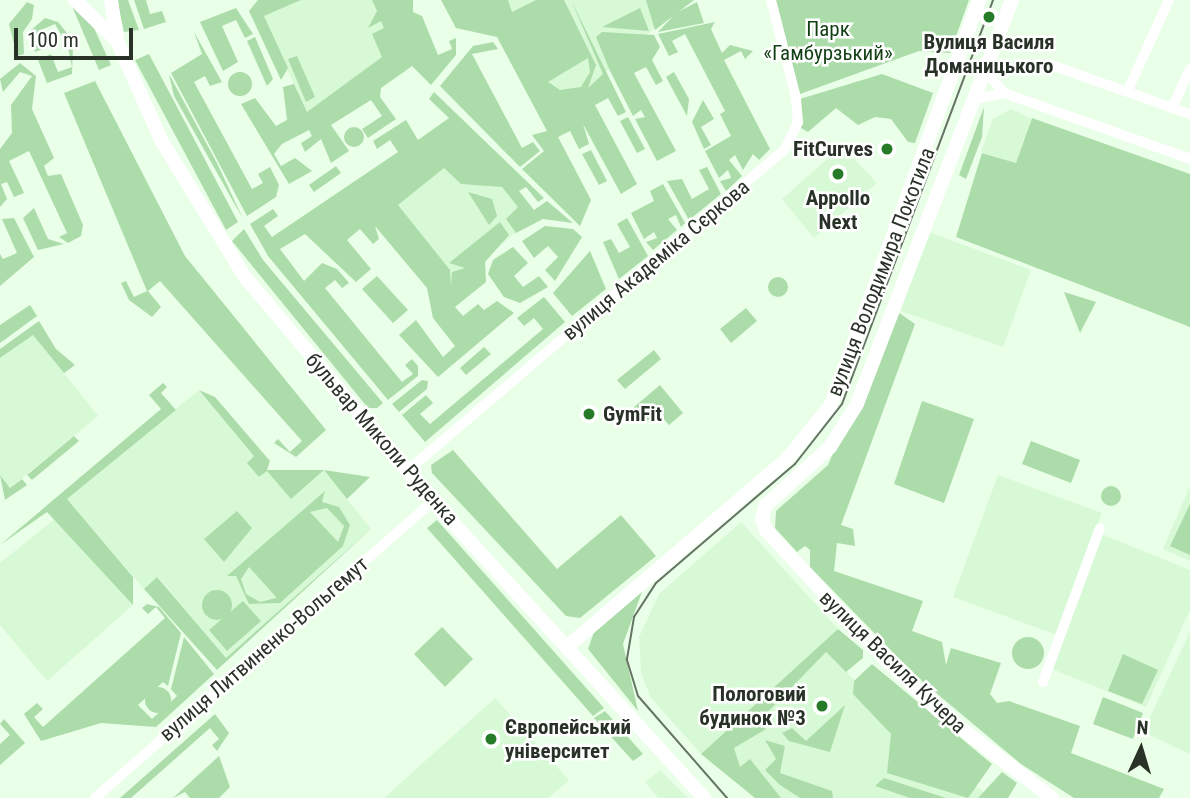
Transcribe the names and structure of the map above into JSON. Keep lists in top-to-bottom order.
{
  "streets": {
    "street": [
      "вулиця Академіка Сєркова",
      "вулиця Володимира Покотила",
      "бульвар Миколи Руденка",
      "вулиця Литвиненко-Вольгемут",
      "вулиця Василя Кучера"
    ]
  },
  "crossings": [
    ["вулиця Академіка Сєркова", "бульвар Миколи Руденка"],
    ["вулиця Володимира Покотила", "бульвар Миколи Руденка"],
    ["вулиця Володимира Покотила", "вулиця Василя Кучера"],
    ["бульвар Миколи Руденка", "вулиця Литвиненко-Вольгемут"]
  ],
  "parks": ["Парк «Гамбурзький»"],
  "places": [
    "Вулиця Василя Доманицького",
    "FitCurves",
    "Appollo Next",
    "GymFit",
    "Пологовий будинок №3",
    "Європейський університет"
  ],
  "scale_bar": "100 m",
  "north": "top"
}
